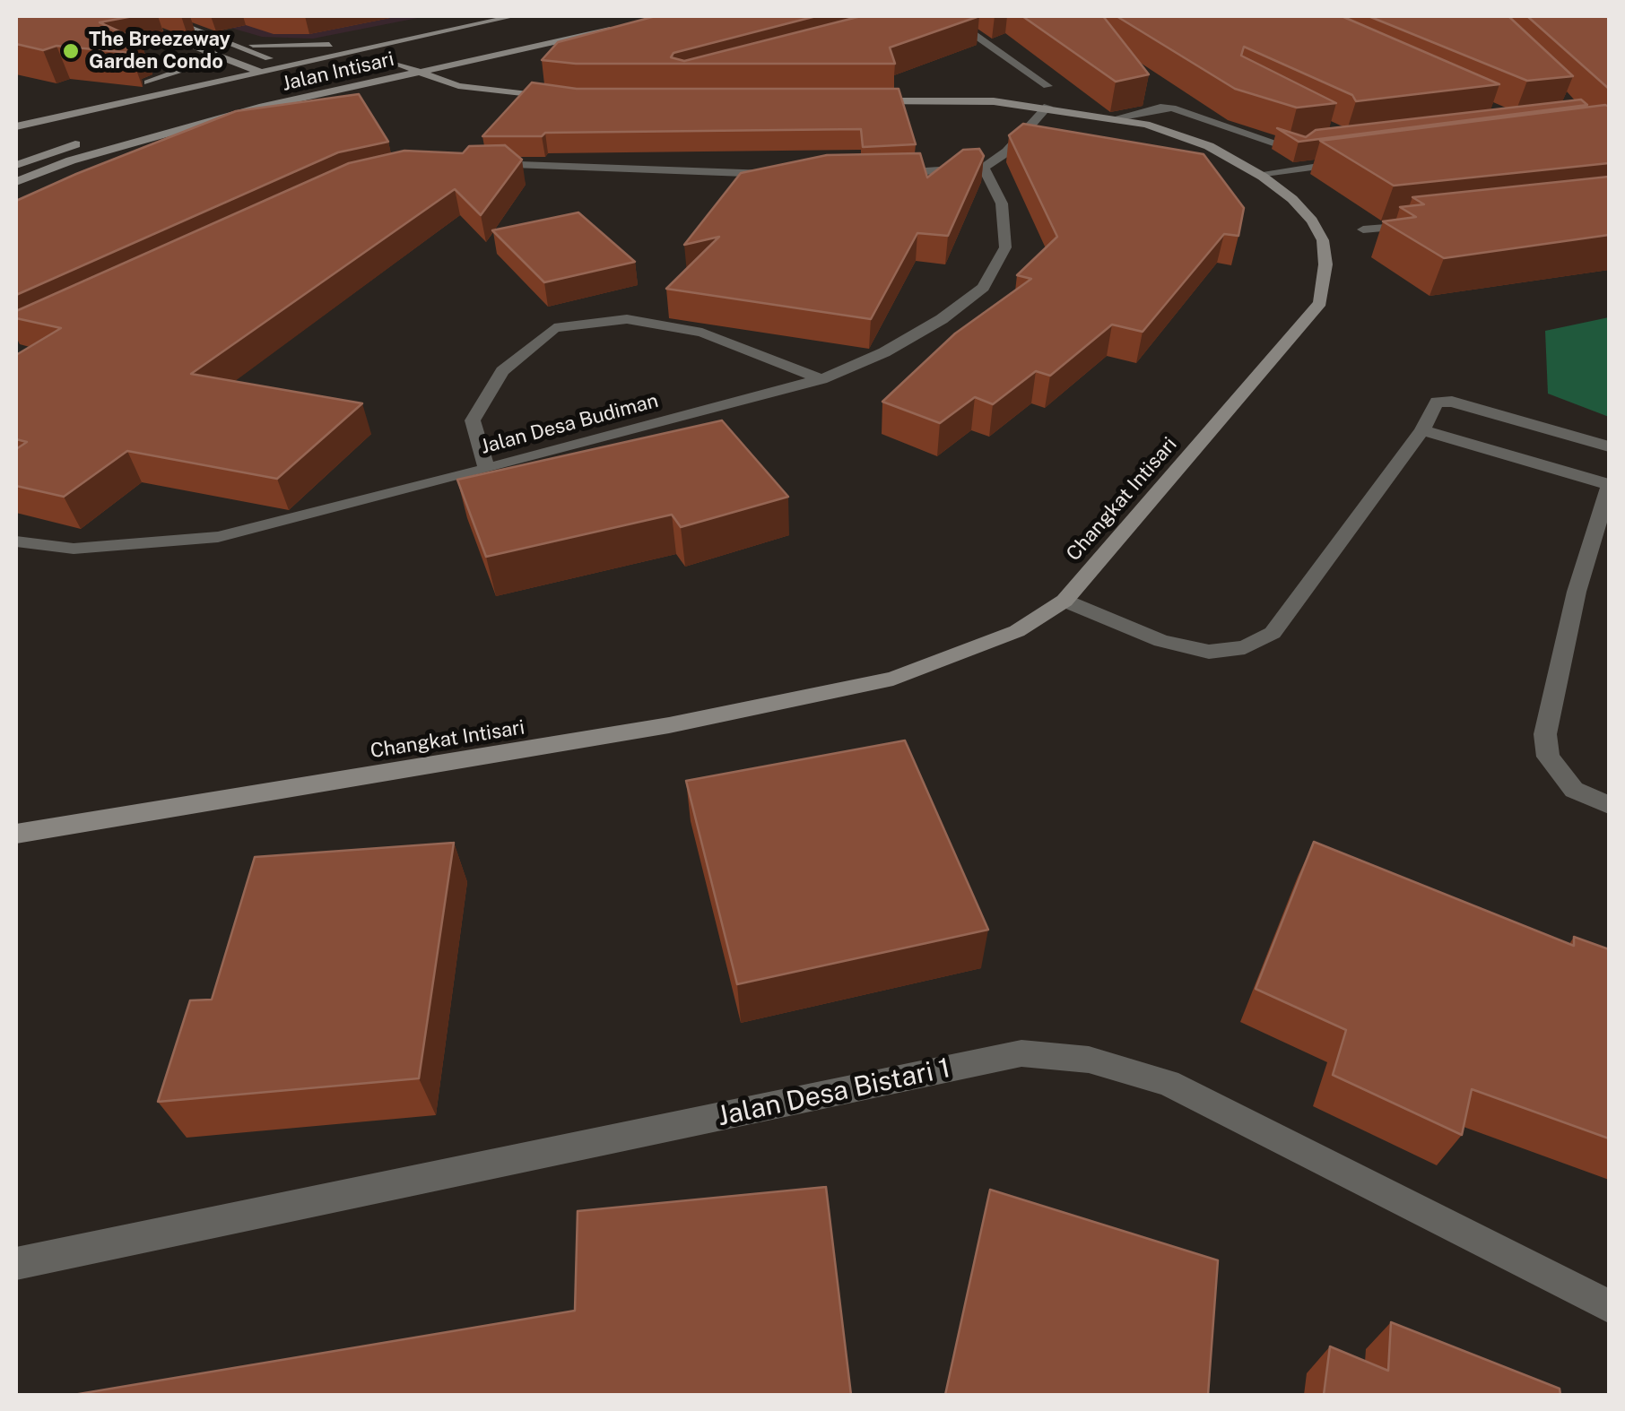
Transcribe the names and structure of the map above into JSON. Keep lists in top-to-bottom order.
{
  "streets": {
    "street": [
      "Jalan Intisari",
      "Jalan Desa Budiman",
      "Changkat Intisari",
      "Jalan Desa Bistari 1"
    ]
  },
  "places": ["The Breezeway Garden Condo"]
}
